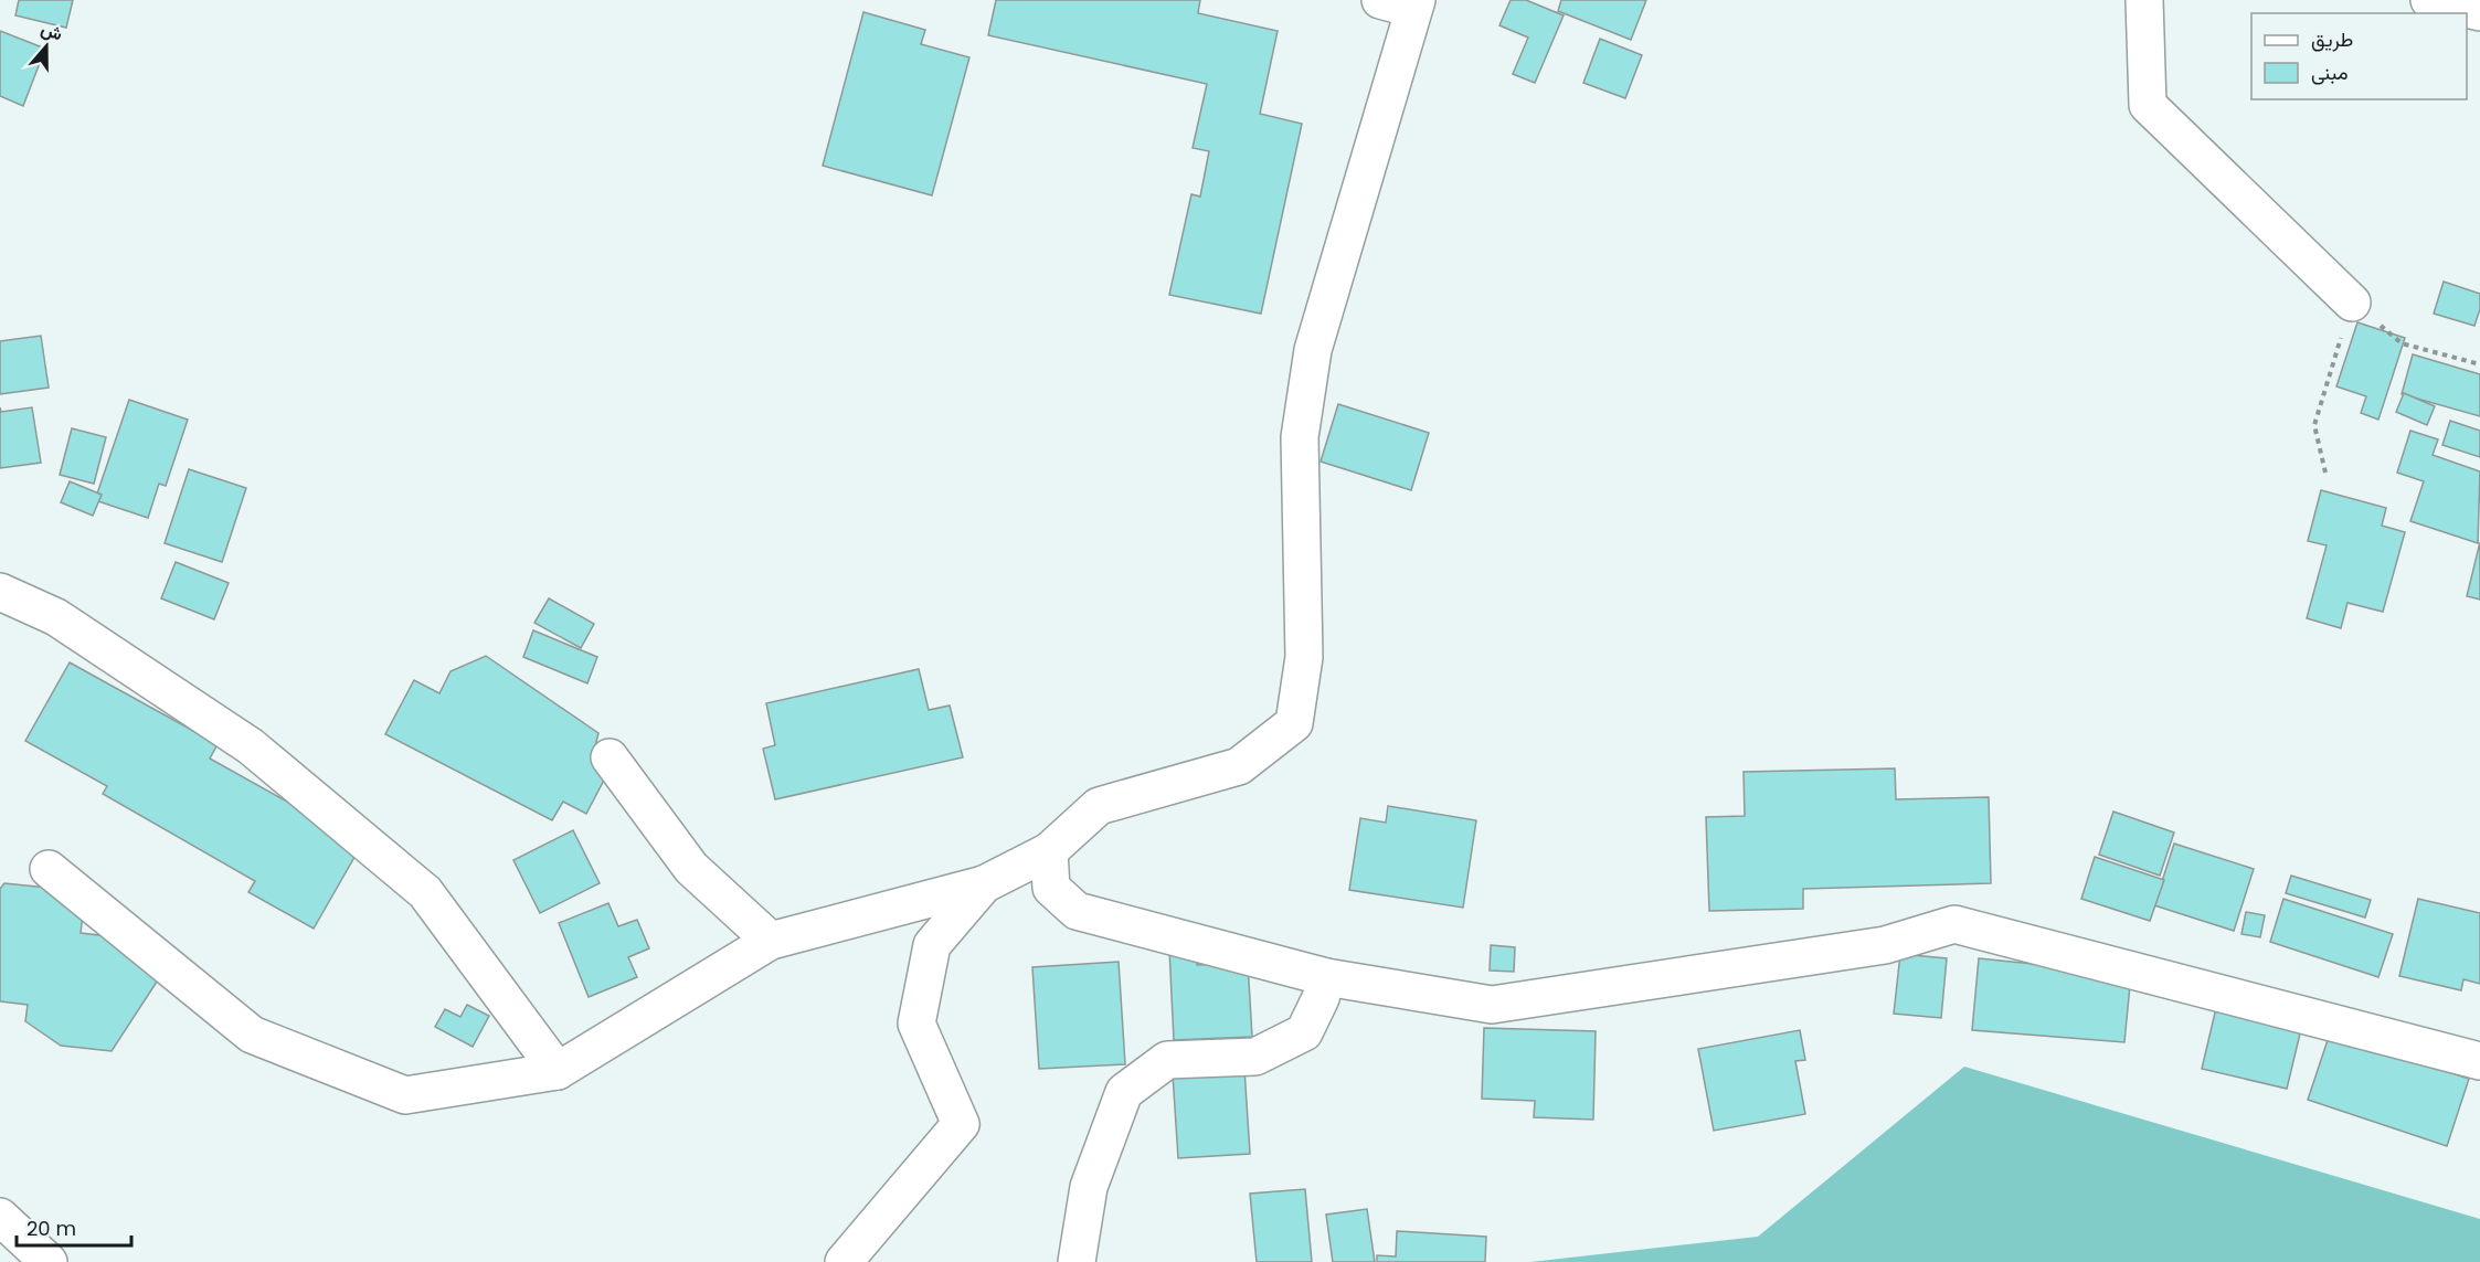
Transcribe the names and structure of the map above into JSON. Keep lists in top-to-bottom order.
{
  "legend": ["طريق", "مبنى"],
  "scale_bar": "20 m",
  "north": "top"
}
